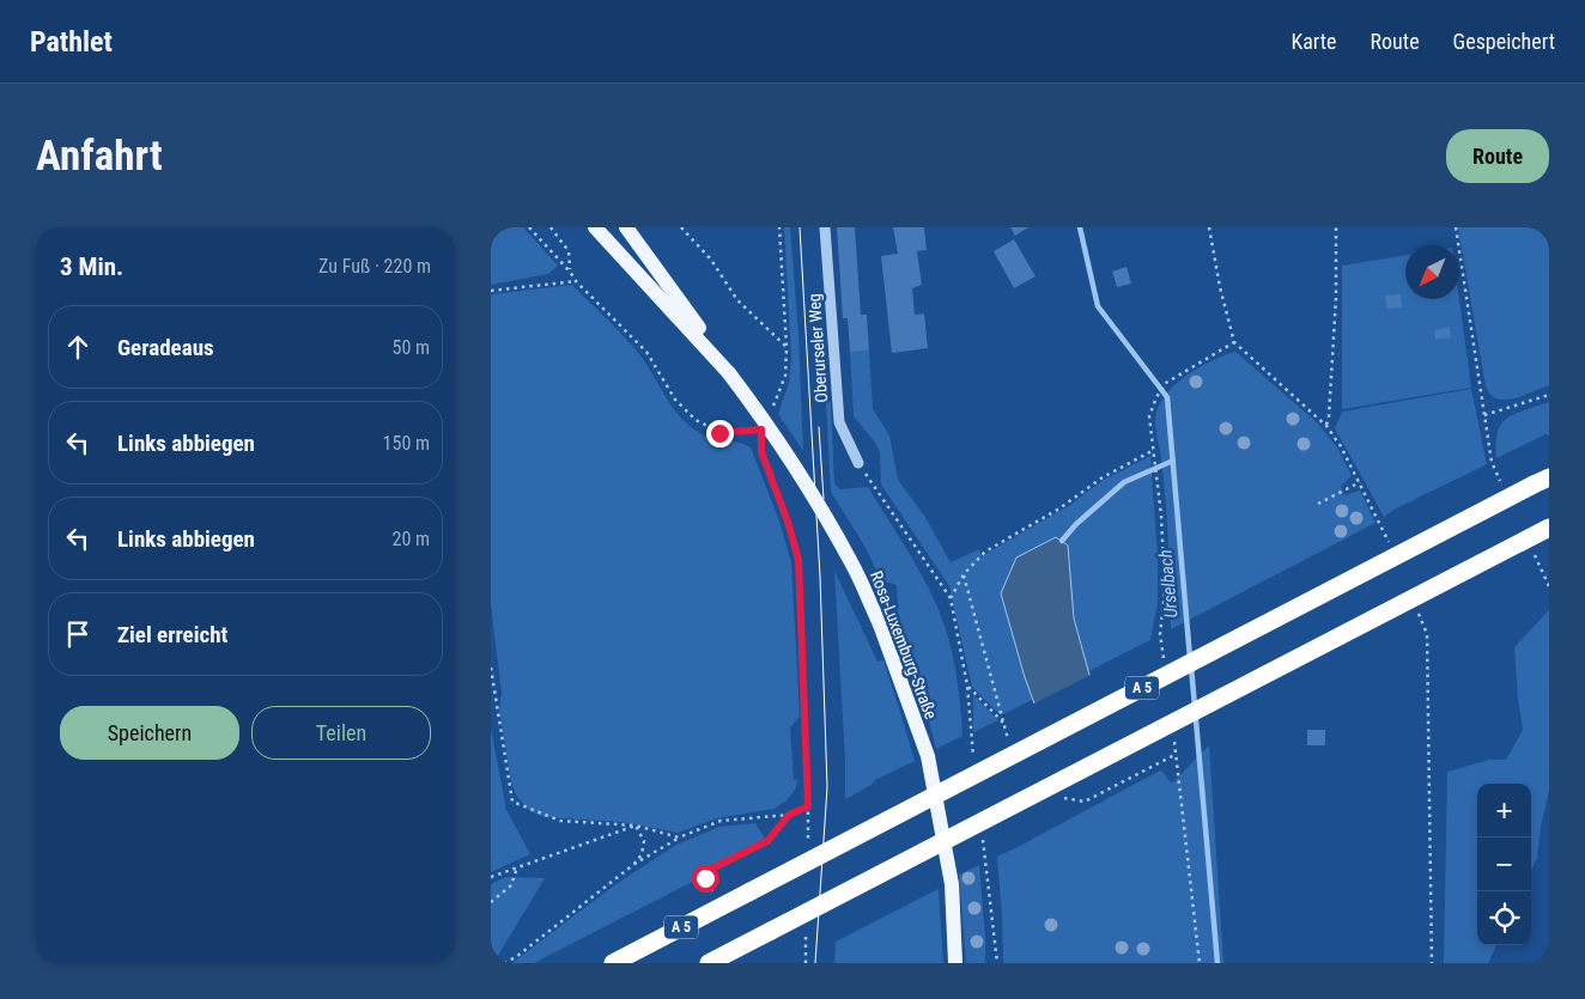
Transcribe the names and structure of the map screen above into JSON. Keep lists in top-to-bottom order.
{
  "streets": {
    "highway": ["A 5"],
    "main road": ["Rosa-Luxemburg-Straße"],
    "street": ["Oberurseler Weg"]
  },
  "water": ["Urselbach"],
  "north": "bottom left",
  "page": {
    "header": "Pathlet",
    "nav": ["Karte", "Route", "Gespeichert"],
    "buttons": [
      "Route",
      ["Speichern", "Teilen"]
    ],
    "title": "Anfahrt",
    "heading": ["3 Min.", "Zu Fuß · 220 m"],
    "list": [
      ["Geradeaus", "50 m"],
      ["Links abbiegen", "150 m"],
      ["Links abbiegen", "20 m"],
      "Ziel erreicht"
    ],
    "map_buttons": ["+", "−"]
  }
}
